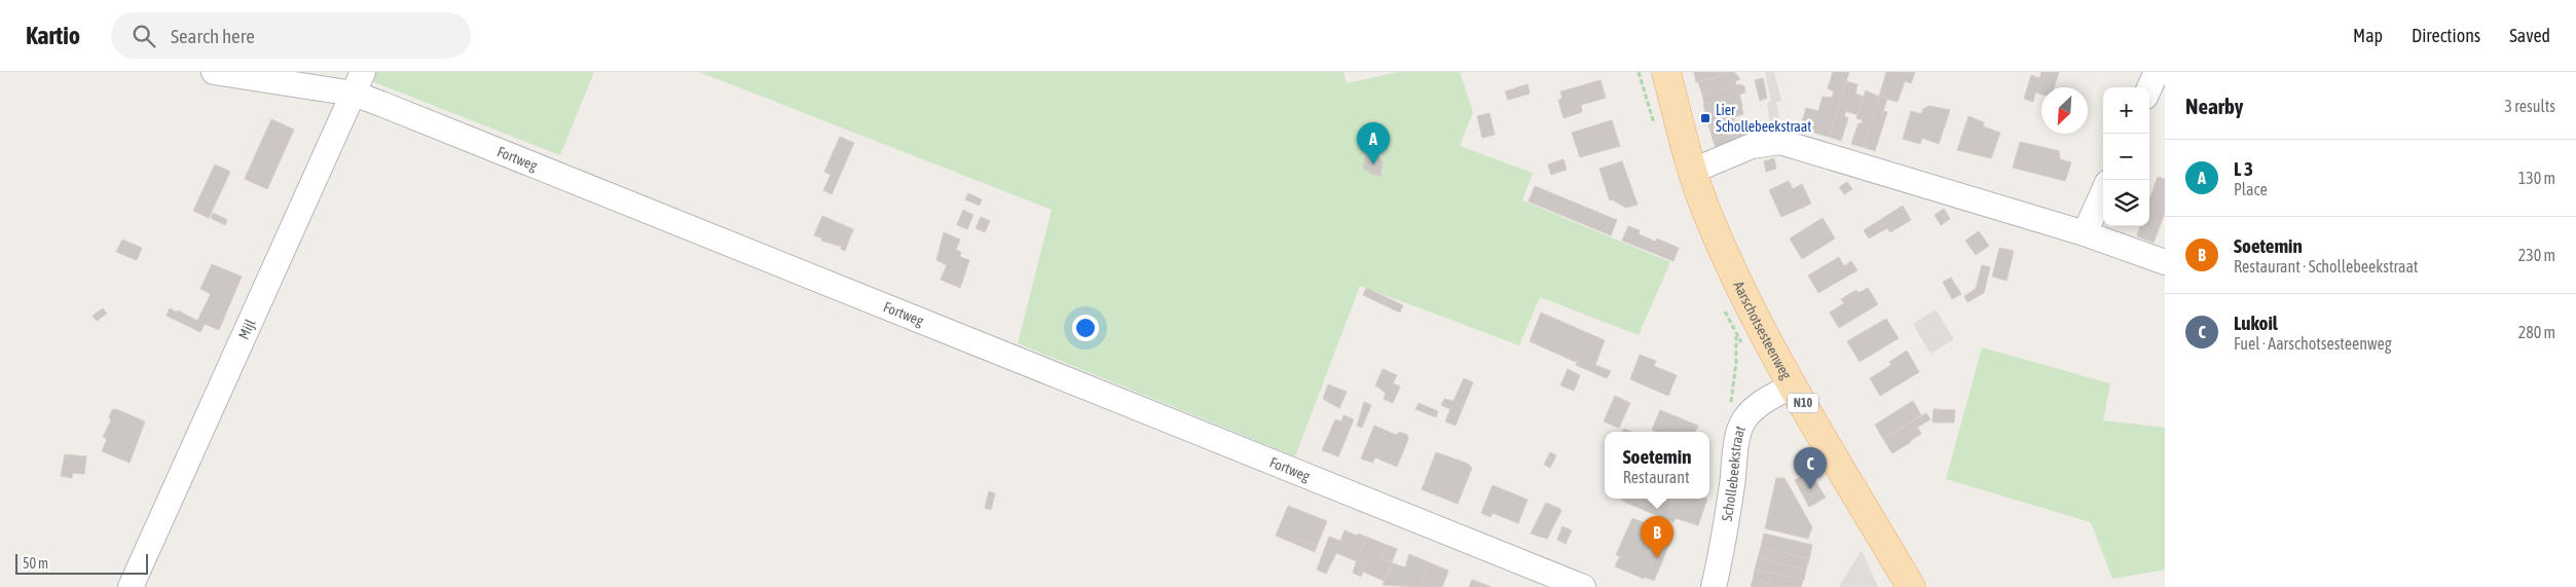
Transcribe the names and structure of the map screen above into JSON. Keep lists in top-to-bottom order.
{
  "streets": {
    "main road": ["Aarschotsesteenweg", "N10"],
    "street": ["Fortweg", "Mijl", "Schollebeekstraat"]
  },
  "crossings": [
    ["Fortweg", "Mijl"],
    ["Aarschotsesteenweg", "Schollebeekstraat"]
  ],
  "places": {
    "transit": ["Lier Schollebeekstraat"]
  },
  "scale_bar": "50 m",
  "north": "bottom left",
  "page": {
    "header": "Kartio",
    "search": "Search here",
    "nav": ["Map", "Directions", "Saved"],
    "heading": ["Nearby", "3 results"],
    "map_buttons": ["+", "−"],
    "pins": ["A", "C", "B"],
    "list": [
      {
        "mark": "A",
        "name": "L 3",
        "note": "Place",
        "value": "130 m"
      },
      {
        "mark": "B",
        "name": "Soetemin",
        "note": "Restaurant · Schollebeekstraat",
        "value": "230 m"
      },
      {
        "mark": "C",
        "name": "Lukoil",
        "note": "Fuel · Aarschotsesteenweg",
        "value": "280 m"
      }
    ],
    "popup": ["Soetemin", "Restaurant"],
    "scale": "50 m"
  }
}
